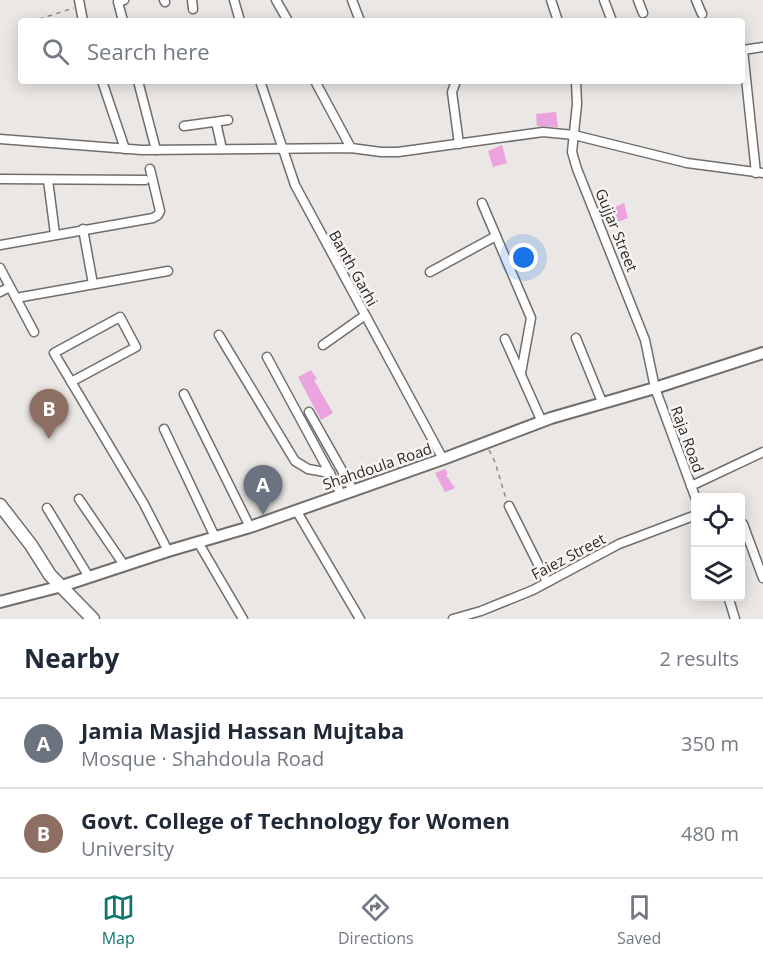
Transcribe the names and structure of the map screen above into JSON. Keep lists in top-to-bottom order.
{
  "streets": {
    "street": [
      "Gujjar Street",
      "Banth Garhi",
      "Raja Road",
      "Shahdoula Road",
      "Faiez Street"
    ]
  },
  "crossings": [
    ["Gujjar Street", "Raja Road"],
    ["Gujjar Street", "Shahdoula Road"],
    ["Banth Garhi", "Shahdoula Road"],
    ["Raja Road", "Shahdoula Road"]
  ],
  "page": {
    "search": "Search here",
    "pins": ["B", "A"],
    "heading": ["Nearby", "2 results"],
    "list": [
      {
        "mark": "A",
        "name": "Jamia Masjid Hassan Mujtaba",
        "note": "Mosque · Shahdoula Road",
        "value": "350 m"
      },
      {
        "mark": "B",
        "name": "Govt. College of Technology for Women",
        "note": "University",
        "value": "480 m"
      }
    ],
    "nav": ["Map", "Directions", "Saved"]
  }
}
